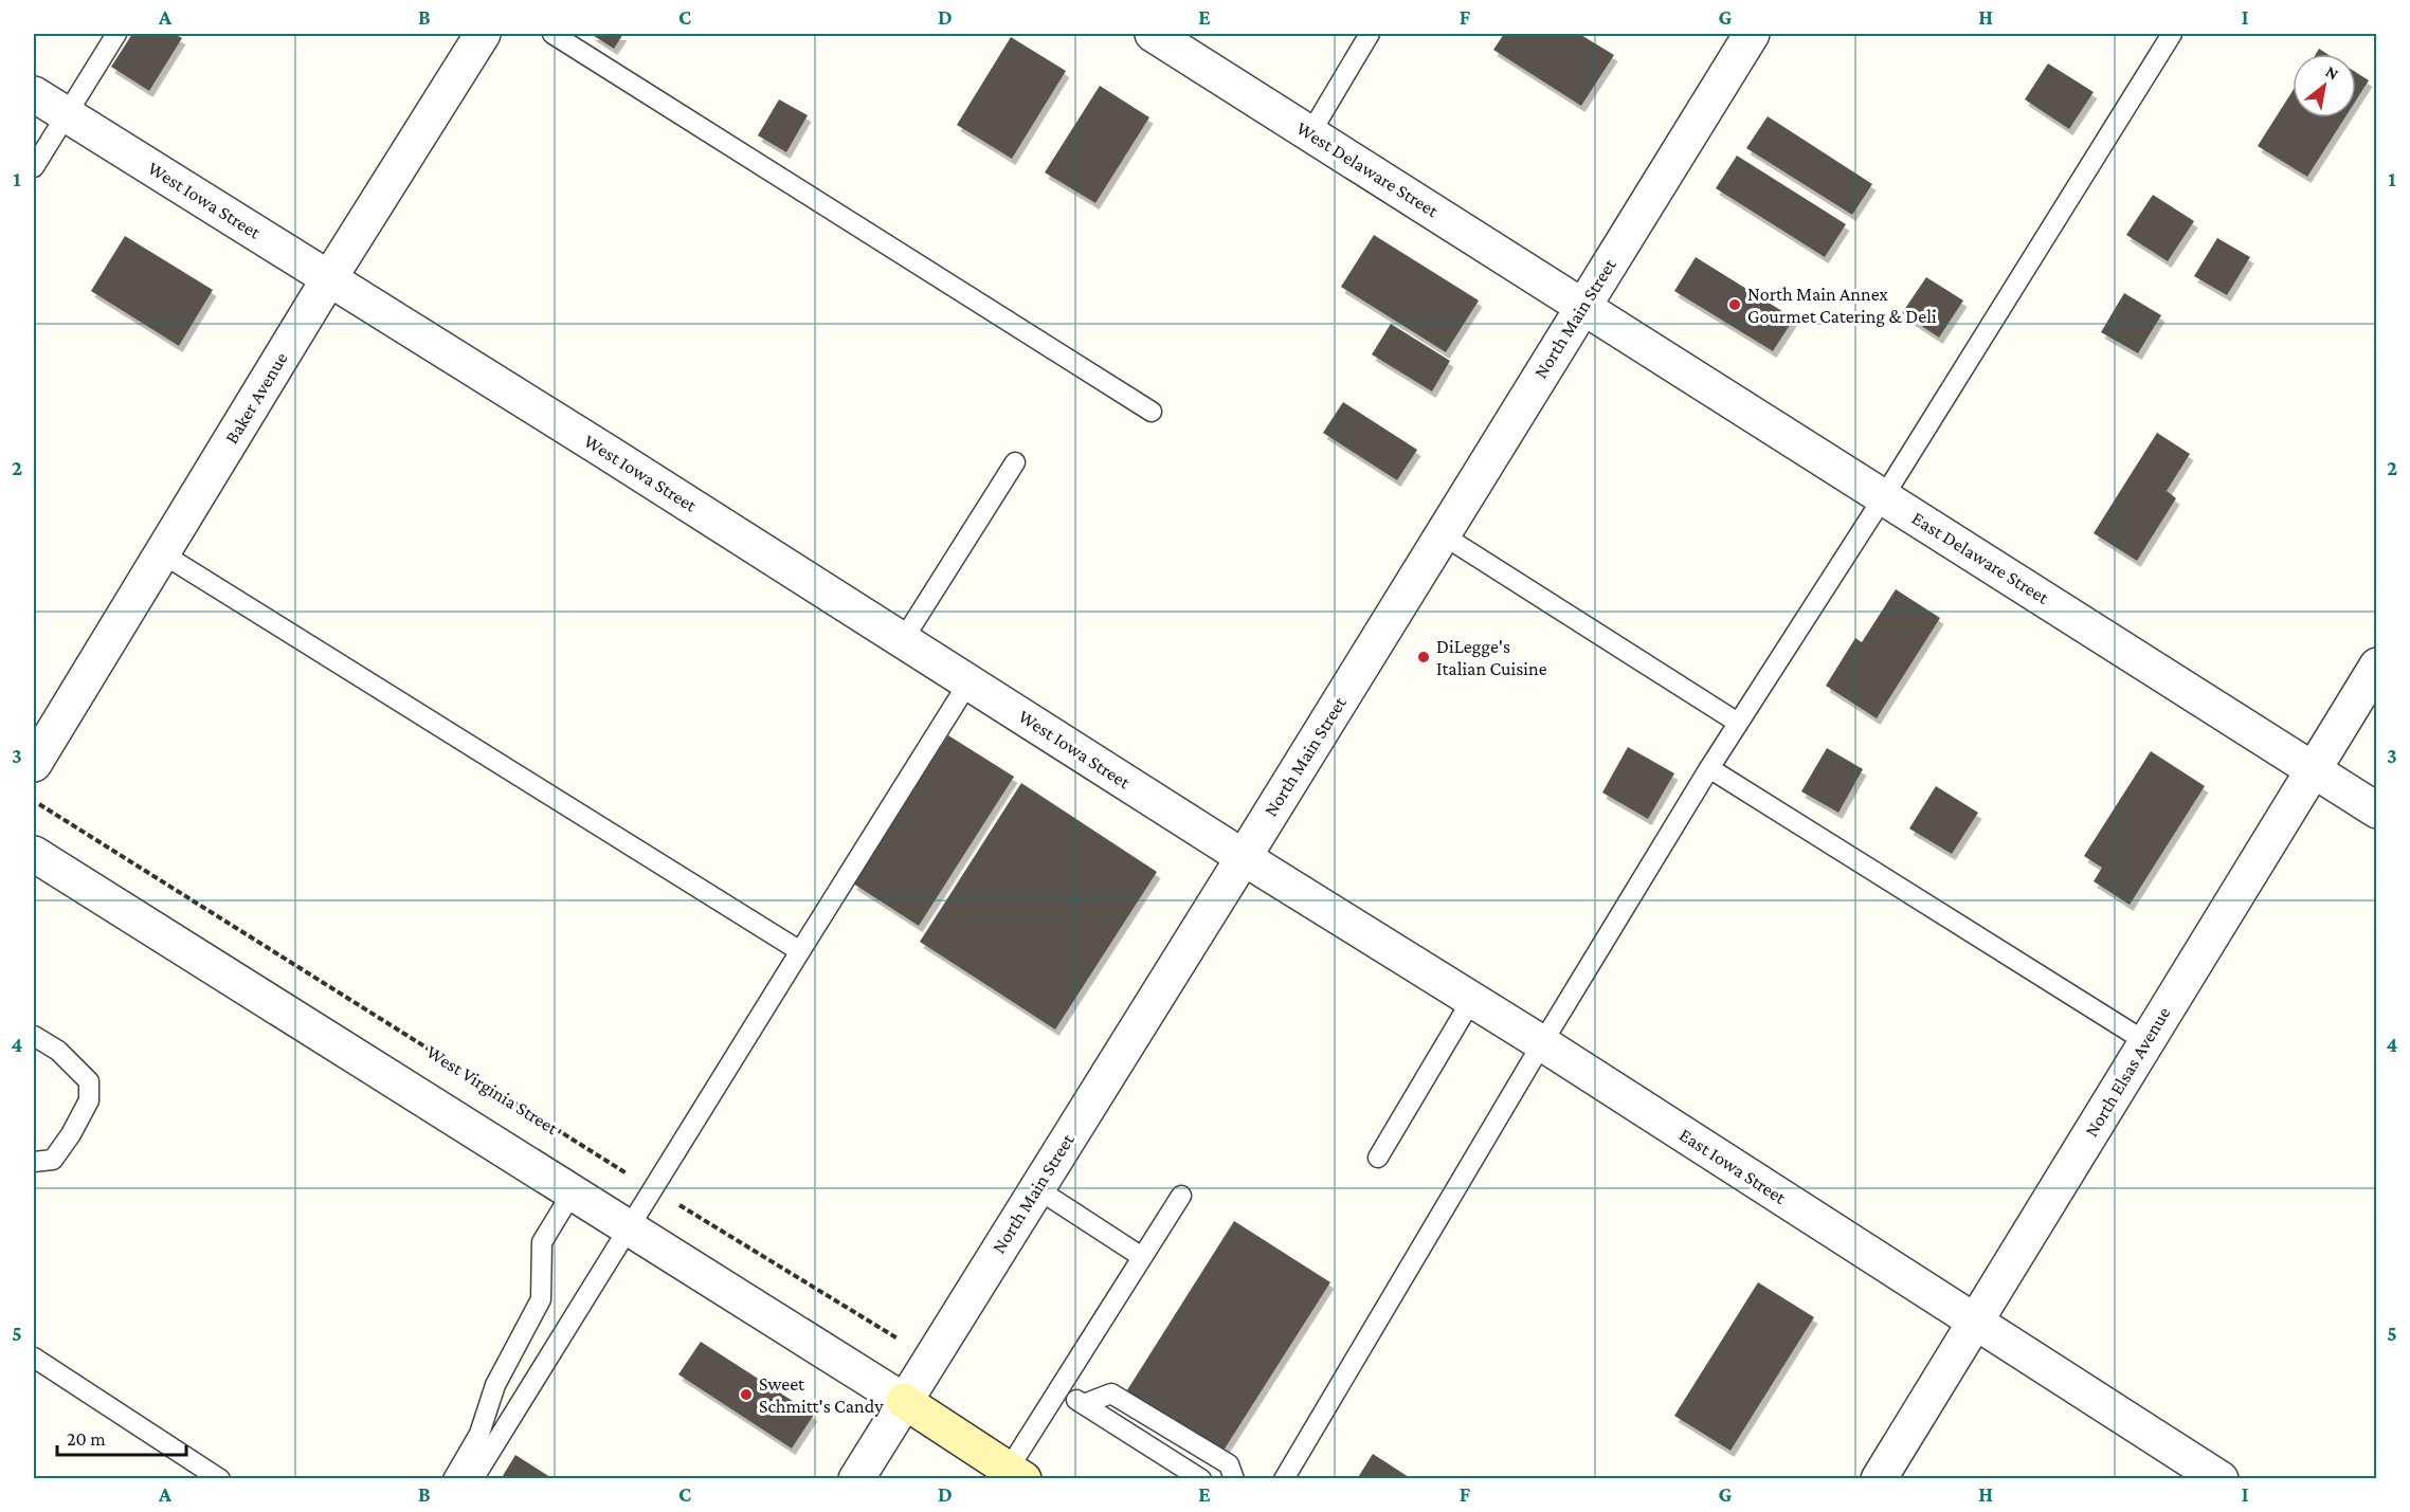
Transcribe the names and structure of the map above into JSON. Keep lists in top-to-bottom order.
{
  "streets": {
    "street": [
      "West Delaware Street",
      "West Iowa Street",
      "North Main Street",
      "Baker Avenue",
      "East Delaware Street",
      "North Elsas Avenue",
      "East Iowa Street"
    ],
    "path": ["West Virginia Street"]
  },
  "crossings": [
    ["West Delaware Street", "North Main Street"],
    ["West Delaware Street", "East Delaware Street"],
    ["West Iowa Street", "North Main Street"],
    ["West Iowa Street", "Baker Avenue"],
    ["West Iowa Street", "East Iowa Street"],
    ["North Main Street", "East Delaware Street"],
    ["North Main Street", "West Virginia Street"],
    ["North Main Street", "East Iowa Street"],
    ["East Delaware Street", "North Elsas Avenue"],
    ["North Elsas Avenue", "East Iowa Street"]
  ],
  "places": ["North Main Annex Gourmet Catering & Deli", "DiLegge's Italian Cuisine", "Sweet Schmitt's Candy"],
  "scale_bar": "20 m",
  "north": "top right",
  "grid": {
    "columns": [
      "A",
      "B",
      "C",
      "D",
      "E",
      "F",
      "G",
      "H",
      "I"
    ],
    "rows": [
      "1",
      "2",
      "3",
      "4",
      "5"
    ]
  }
}
